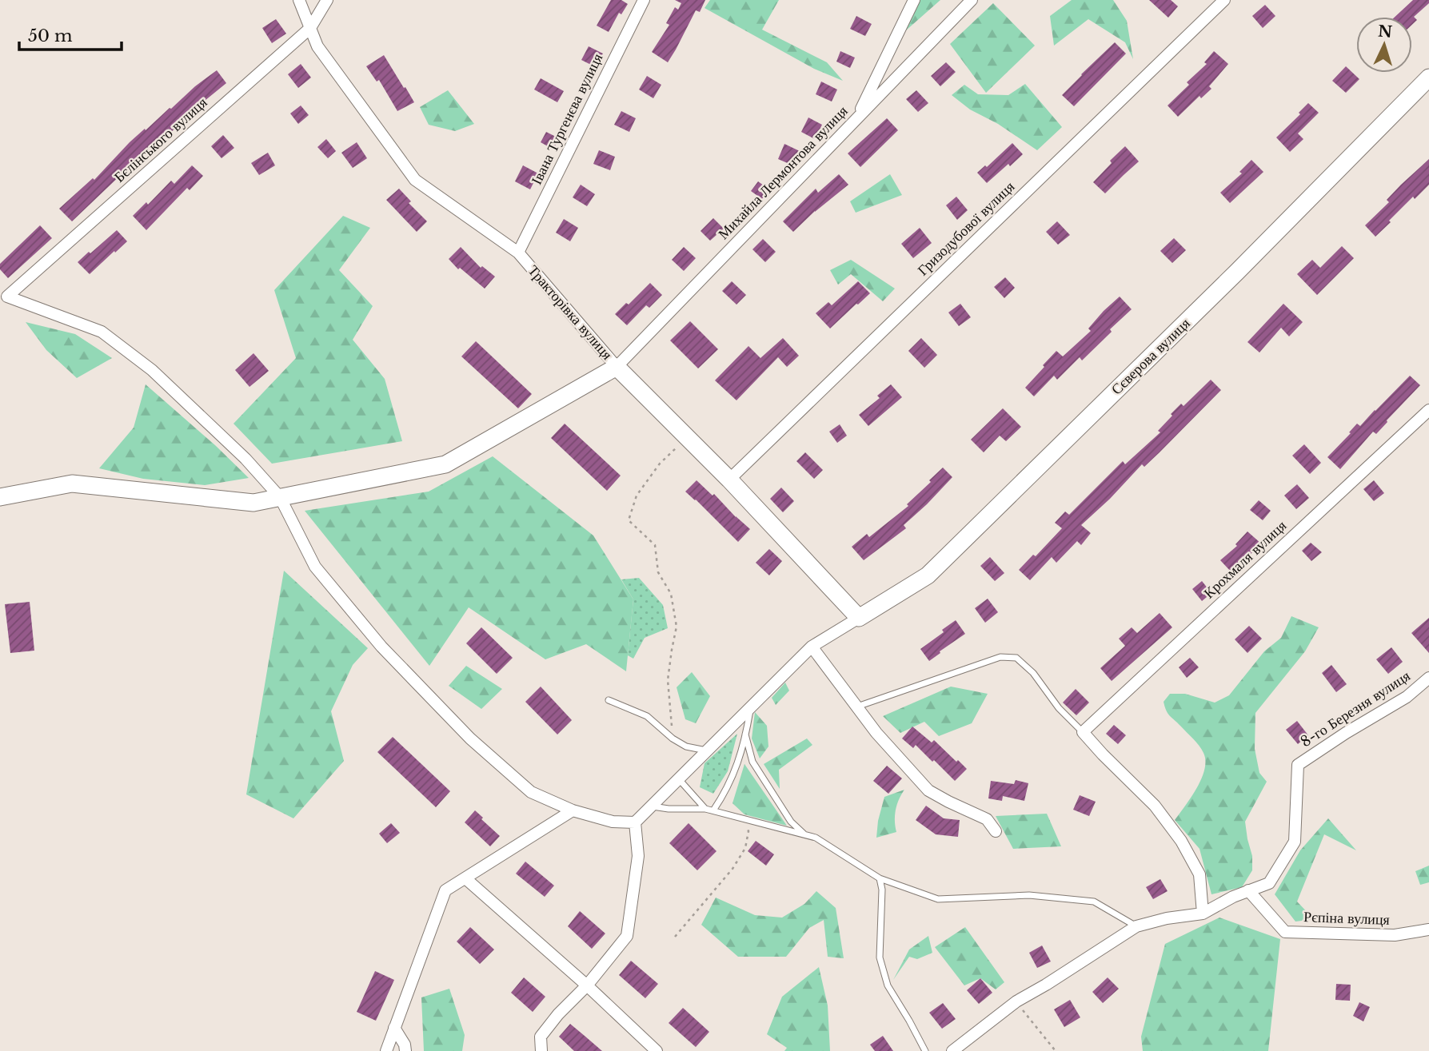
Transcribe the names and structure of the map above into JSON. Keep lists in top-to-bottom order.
{
  "streets": {
    "main road": ["Тракторівка вулиця", "Сєверова вулиця"],
    "street": [
      "Івана Тургенєва вулиця",
      "Бєлінського вулиця",
      "Михайла Лермонтова вулиця",
      "Гризодубової вулиця",
      "Крохмаля вулиця",
      "8-го Березня вулиця",
      "Рєпіна вулиця"
    ]
  },
  "crossings": [
    ["Івана Тургенєва вулиця", "Тракторівка вулиця"],
    ["Бєлінського вулиця", "Тракторівка вулиця"],
    ["Михайла Лермонтова вулиця", "Тракторівка вулиця"],
    ["Гризодубової вулиця", "Тракторівка вулиця"],
    ["Тракторівка вулиця", "Сєверова вулиця"],
    ["8-го Березня вулиця", "Рєпіна вулиця"]
  ],
  "scale_bar": "50 m",
  "north": "top"
}
